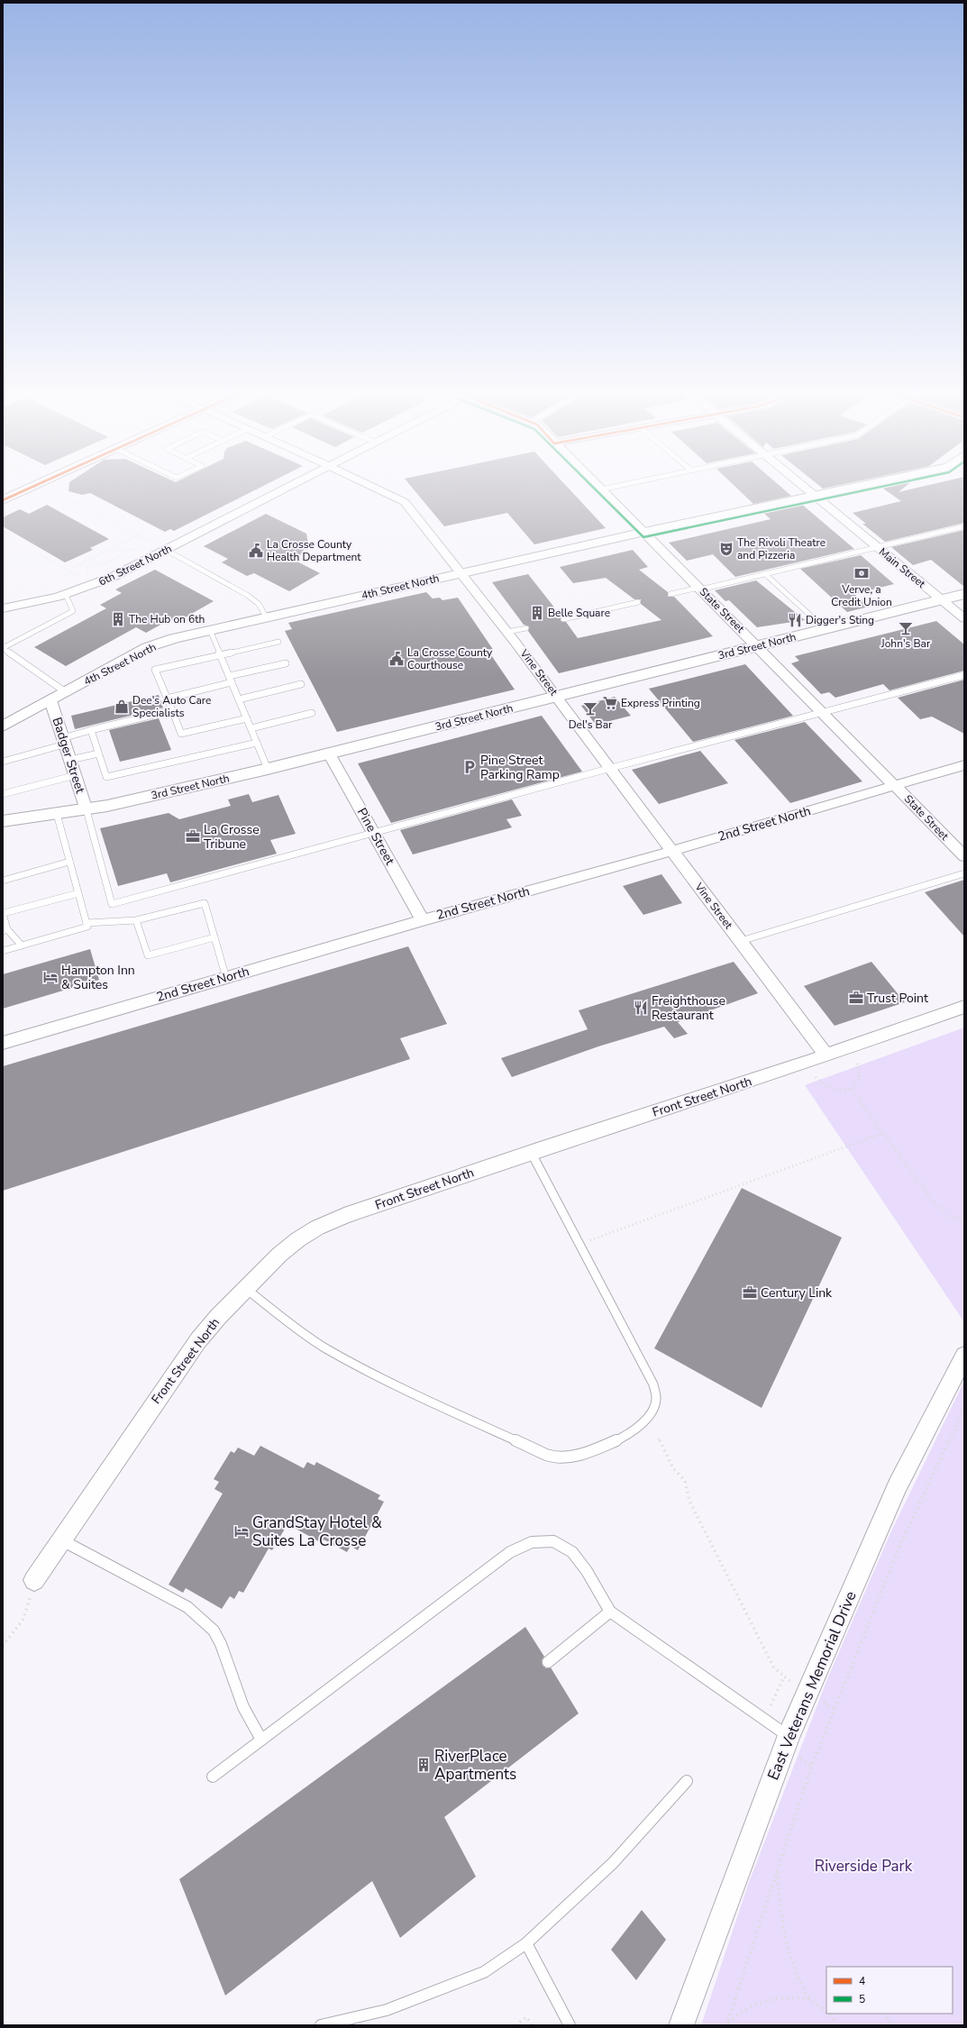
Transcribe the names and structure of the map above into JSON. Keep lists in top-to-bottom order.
{
  "streets": {
    "main road": ["4th Street North", "3rd Street North"],
    "street": [
      "6th Street North",
      "Main Street",
      "State Street",
      "Vine Street",
      "Badger Street",
      "2nd Street North",
      "Pine Street",
      "Front Street North",
      "East Veterans Memorial Drive"
    ]
  },
  "crossings": [
    ["Main Street", "4th Street North"],
    ["Main Street", "3rd Street North"],
    ["4th Street North", "State Street"],
    ["4th Street North", "Vine Street"],
    ["4th Street North", "Badger Street"],
    ["State Street", "3rd Street North"],
    ["State Street", "2nd Street North"],
    ["3rd Street North", "Vine Street"],
    ["3rd Street North", "Badger Street"],
    ["3rd Street North", "Pine Street"],
    ["Vine Street", "2nd Street North"],
    ["Vine Street", "Front Street North"],
    ["2nd Street North", "Pine Street"]
  ],
  "parks": ["Riverside Park"],
  "places": {
    "theatre": ["The Rivoli Theatre and Pizzeria"],
    "public building": ["La Crosse County Health Department", "La Crosse County Courthouse"],
    "bank": ["Verve, a Credit Union"],
    "building": ["Belle Square", "The Hub on 6th", "RiverPlace Apartments"],
    "restaurant": ["Digger's Sting", "Freighthouse Restaurant"],
    "bar": ["John's Bar", "Del's Bar"],
    "supermarket": ["Express Printing"],
    "shop": ["Dee's Auto Care Specialists"],
    "parking": ["Pine Street Parking Ramp"],
    "office": ["La Crosse Tribune", "Trust Point", "Century Link"],
    "hotel": ["Hampton Inn & Suites", "GrandStay Hotel & Suites La Crosse"]
  },
  "lines": ["transit line 4", "transit line 5"],
  "legend": ["4", "5"]
}
